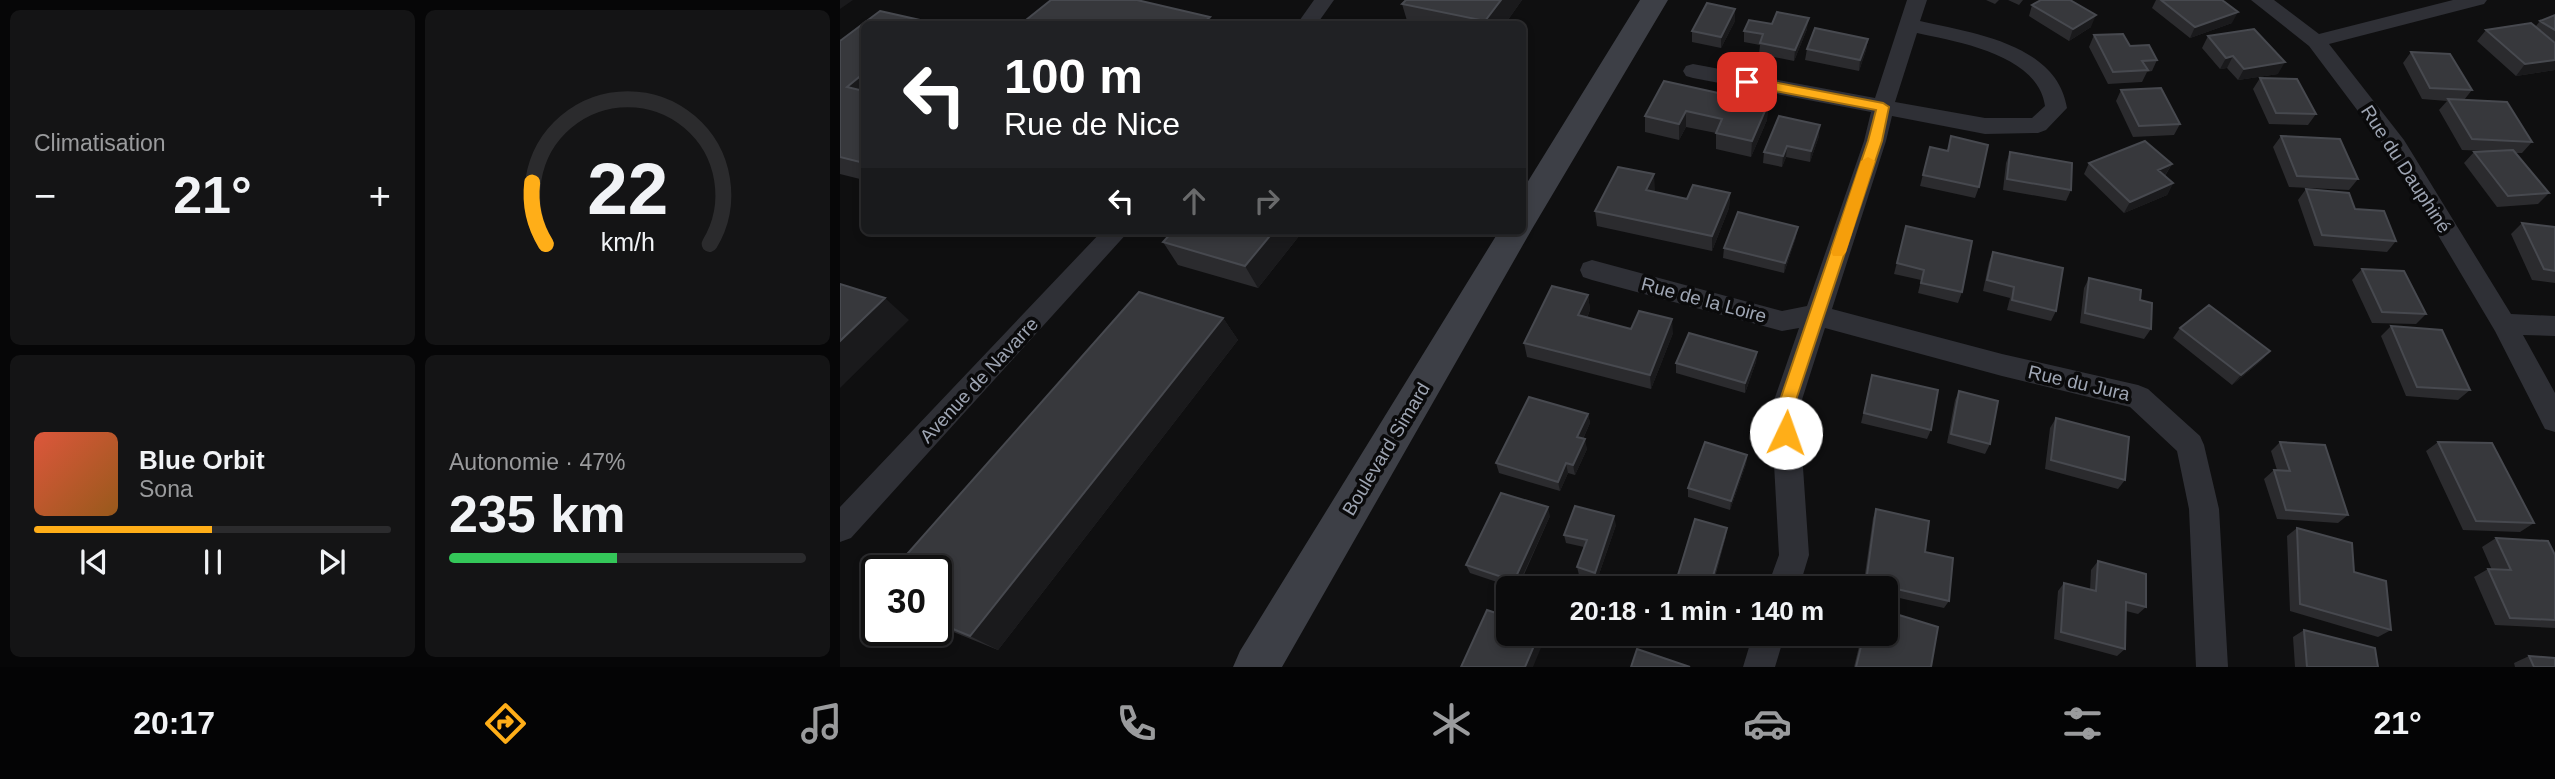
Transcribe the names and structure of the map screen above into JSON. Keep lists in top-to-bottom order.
{
  "streets": {
    "main road": ["Boulevard Simard"],
    "street": [
      "Rue du Dauphiné",
      "Rue de la Loire",
      "Avenue de Navarre",
      "Rue du Jura"
    ]
  },
  "crossings": [
    ["Rue de la Loire", "Rue du Jura"]
  ],
  "page": {
    "tile": [
      "Climatisation",
      ["Autonomie · 47%", "235 km"]
    ],
    "turn": ["100 m", "Rue de Nice"],
    "heat": ["−", "21°", "+"],
    "song": ["Blue Orbit", "Sona"],
    "limit": "30",
    "trip": "20:18 · 1 min · 140 m",
    "tabs": ["20:17", "21°"],
    "gauge": ["22", "km/h"]
  }
}
